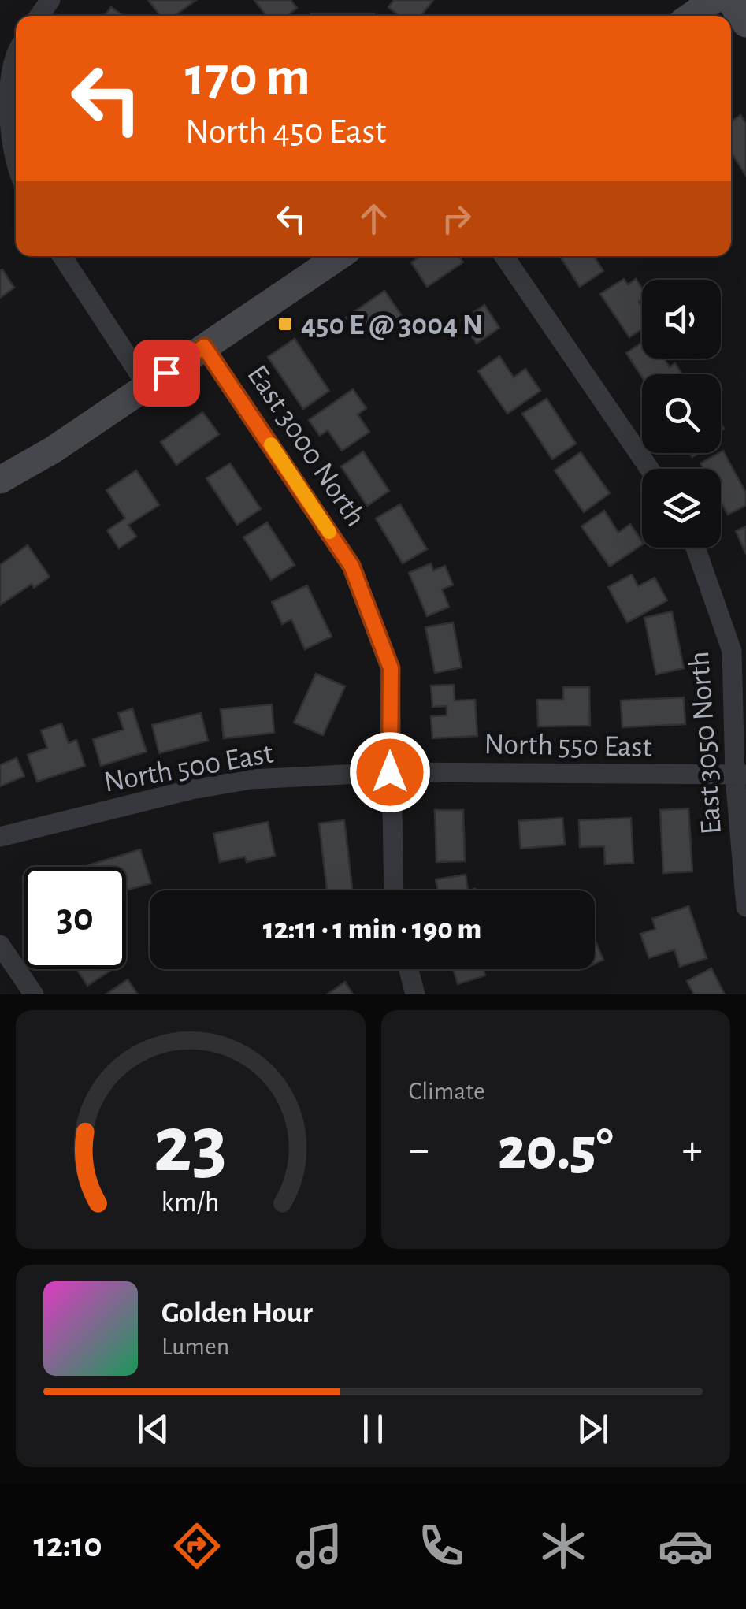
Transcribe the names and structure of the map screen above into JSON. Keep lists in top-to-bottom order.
{
  "streets": {
    "street": [
      "East 3000 North",
      "East 3050 North",
      "North 550 East",
      "North 500 East"
    ]
  },
  "crossings": [
    ["East 3000 North", "North 550 East"],
    ["East 3000 North", "North 500 East"],
    ["East 3050 North", "North 550 East"],
    ["North 550 East", "North 500 East"]
  ],
  "places": {
    "transit": ["450 E @ 3004 N"]
  },
  "page": {
    "turn": ["170 m", "North 450 East"],
    "limit": "30",
    "trip": "12:11 · 1 min · 190 m",
    "tile": "Climate",
    "heat": ["−", "20.5°", "+"],
    "song": ["Golden Hour", "Lumen"],
    "tabs": "12:10",
    "gauge": ["23", "km/h"]
  }
}
